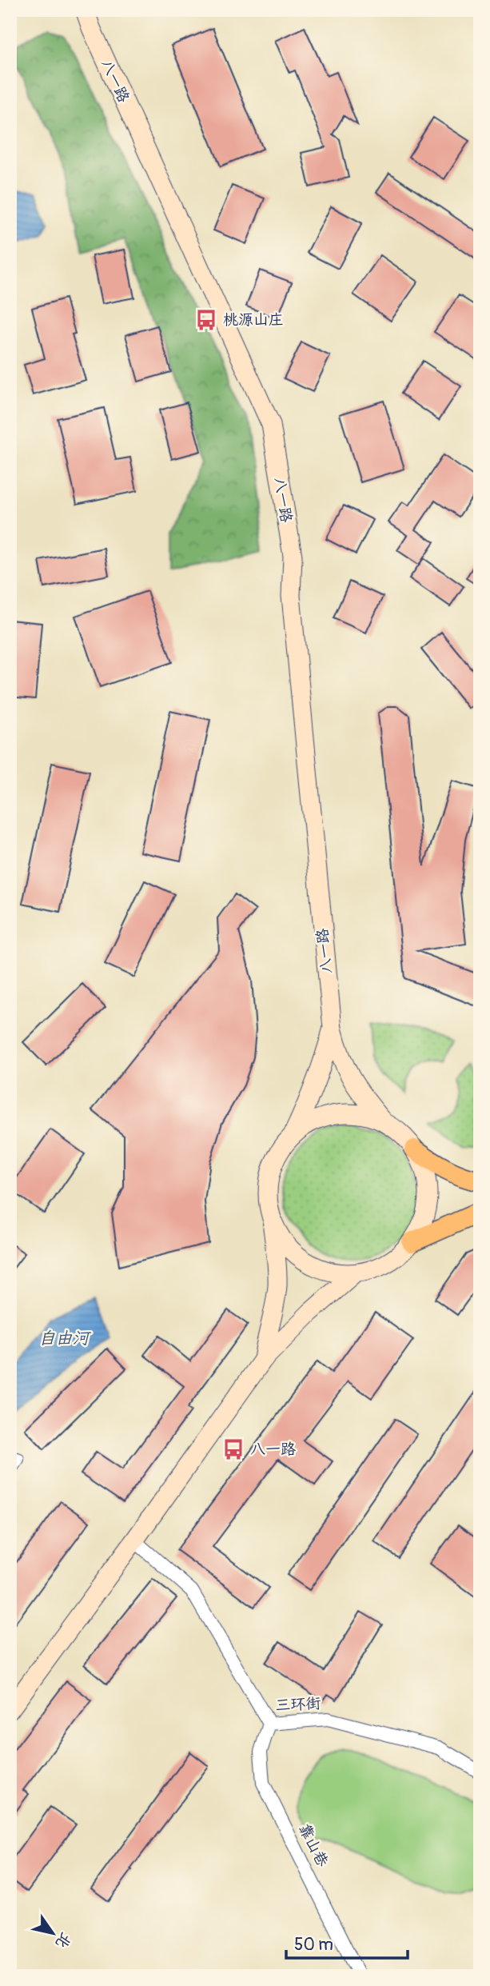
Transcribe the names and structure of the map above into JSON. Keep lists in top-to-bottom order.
{
  "streets": {
    "main road": ["八一路"],
    "street": ["三环街", "靠山巷"]
  },
  "crossings": [
    ["三环街", "靠山巷"]
  ],
  "water": ["自由河"],
  "places": {
    "bus stop": ["桃源山庄", "八一路"]
  },
  "scale_bar": "50 m",
  "north": "bottom right"
}
